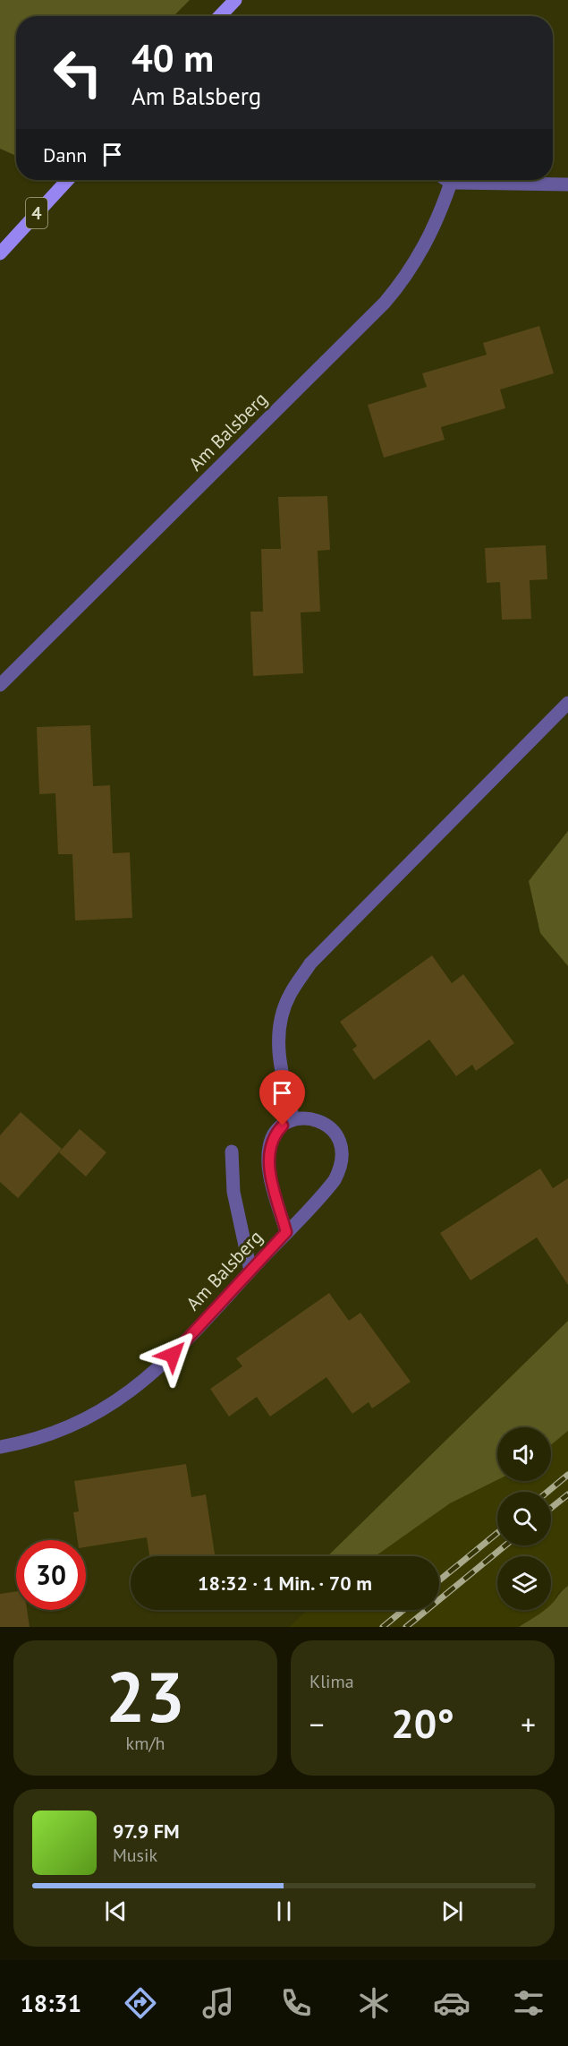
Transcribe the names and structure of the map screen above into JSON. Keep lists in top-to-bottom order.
{
  "streets": {
    "main road": ["4"],
    "street": ["Am Balsberg"]
  },
  "page": {
    "turn": ["40 m", "Am Balsberg"],
    "then": "Dann",
    "limit": "30",
    "trip": "18:32 · 1 Min. · 70 m",
    "tile": [
      ["23", "km/h"],
      "Klima"
    ],
    "heat": ["−", "20°", "+"],
    "song": ["97.9 FM", "Musik"],
    "tabs": "18:31"
  }
}
